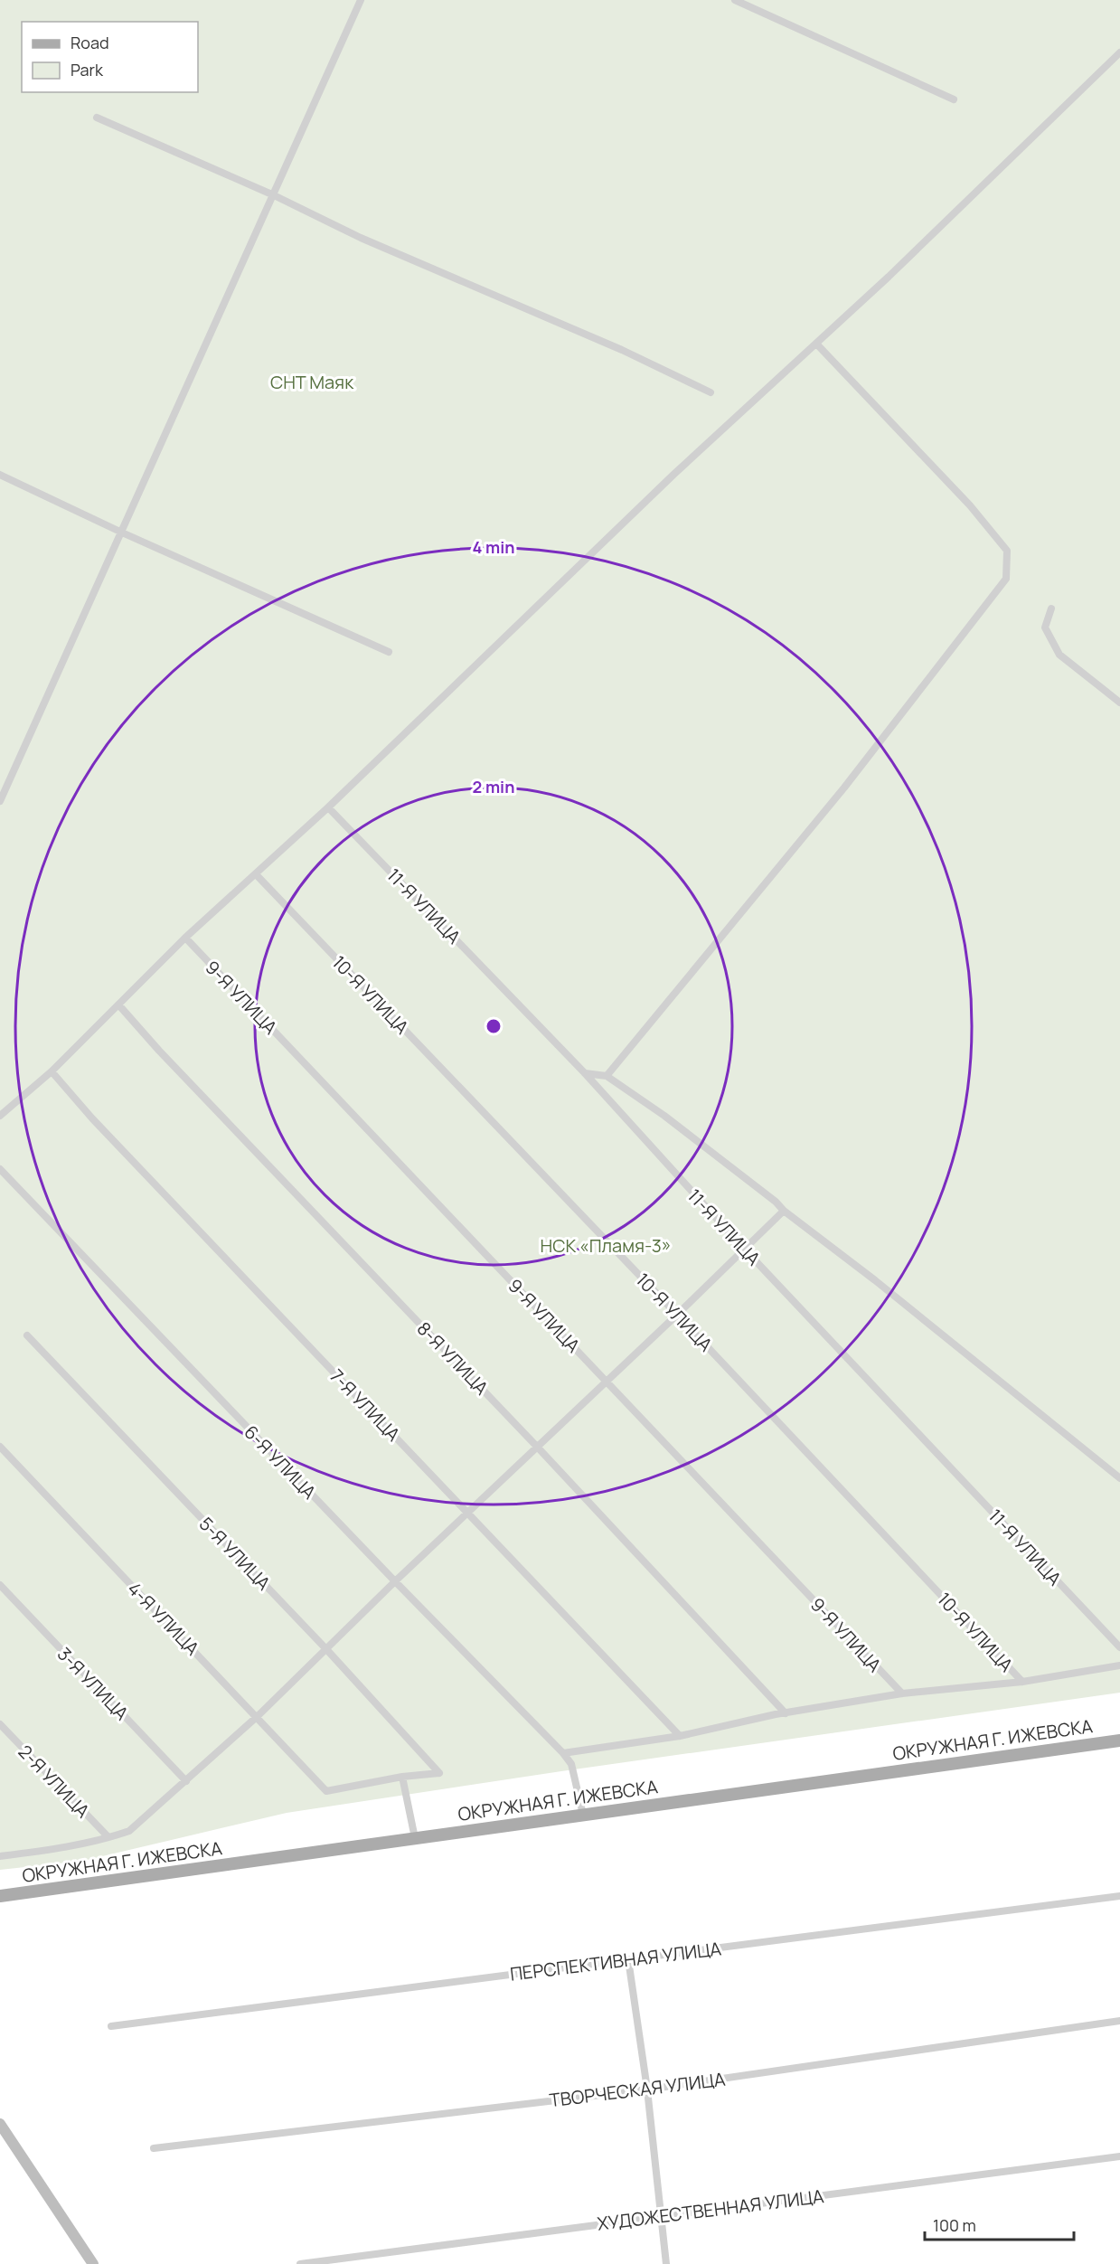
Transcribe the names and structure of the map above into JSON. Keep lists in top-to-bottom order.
{
  "streets": {
    "main road": ["ОКРУЖНАЯ Г. ИЖЕВСКА"],
    "street": [
      "11-Я УЛИЦА",
      "10-Я УЛИЦА",
      "9-Я УЛИЦА",
      "8-Я УЛИЦА",
      "7-Я УЛИЦА",
      "6-Я УЛИЦА",
      "5-Я УЛИЦА",
      "4-Я УЛИЦА",
      "3-Я УЛИЦА",
      "2-Я УЛИЦА",
      "ПЕРСПЕКТИВНАЯ УЛИЦА",
      "ТВОРЧЕСКАЯ УЛИЦА",
      "ХУДОЖЕСТВЕННАЯ УЛИЦА"
    ]
  },
  "crossings": [
    ["6-Я УЛИЦА", "ОКРУЖНАЯ Г. ИЖЕВСКА"],
    ["5-Я УЛИЦА", "4-Я УЛИЦА"]
  ],
  "parks": ["СНТ Маяк", "НСК «Пламя-3»"],
  "legend": ["Road", "Park"],
  "scale_bar": "100 m",
  "rings": ["4 min", "2 min"]
}
